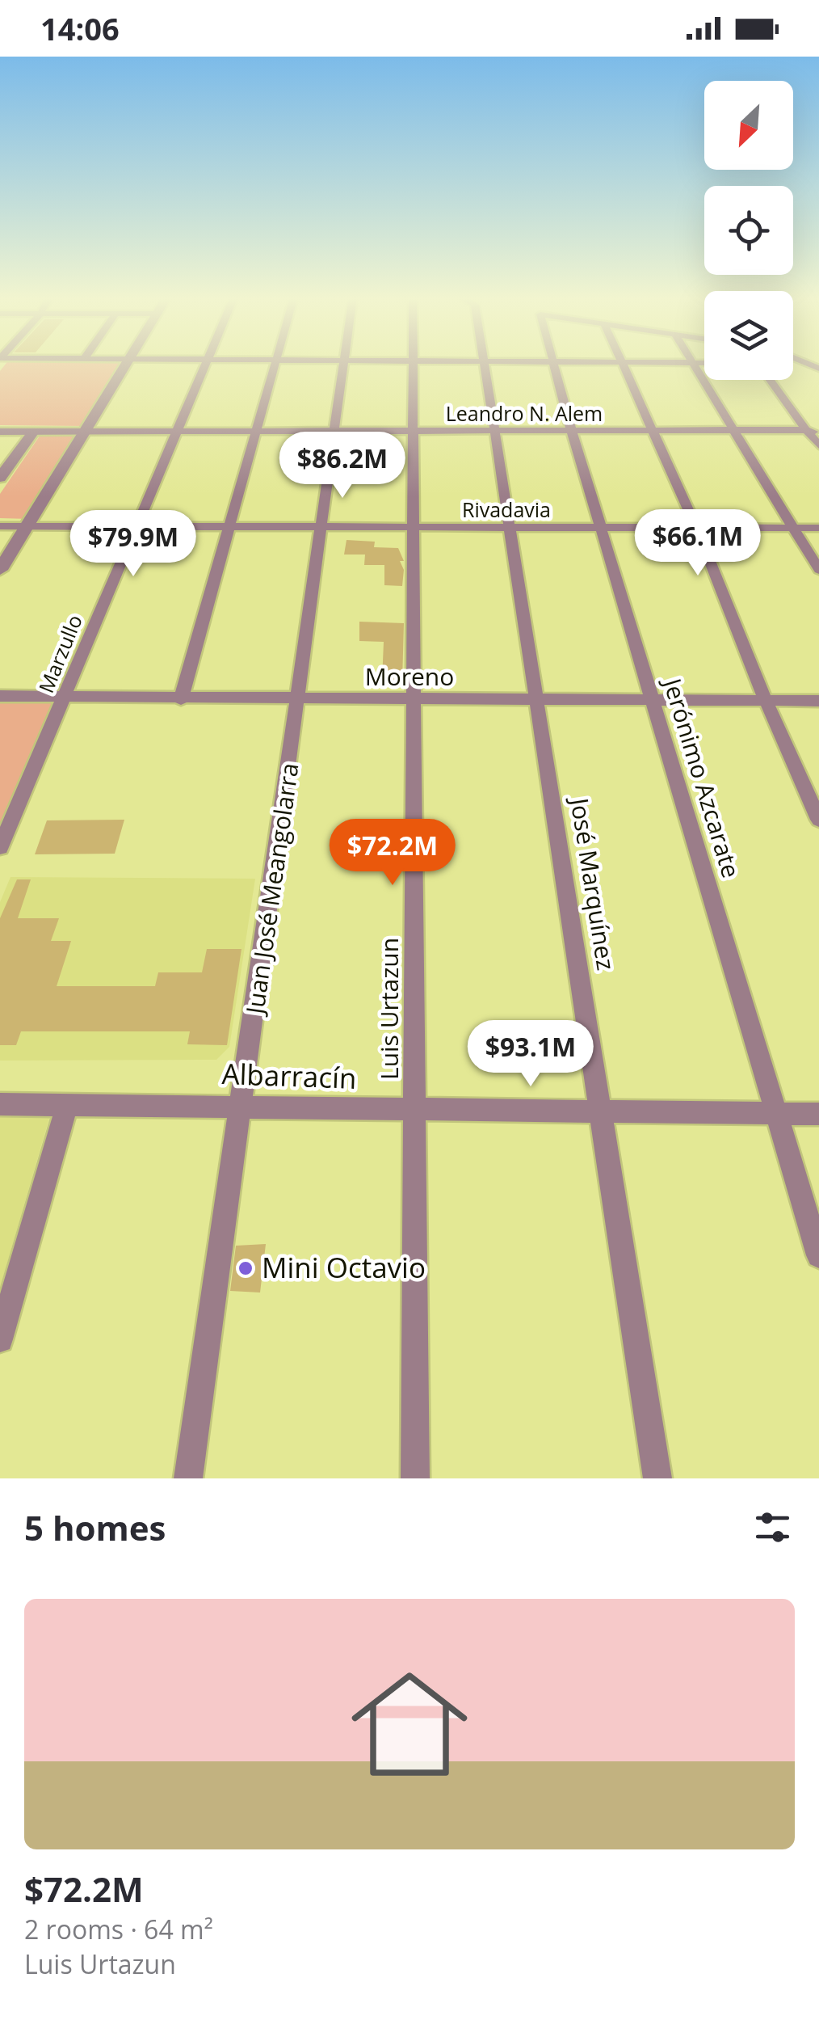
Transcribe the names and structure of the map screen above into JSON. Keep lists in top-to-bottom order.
{
  "streets": {
    "street": [
      "Leandro N. Alem",
      "Rivadavia",
      "Marzullo",
      "Moreno",
      "Jerónimo Azcarate",
      "José Marquínez",
      "Juan José Meangolarra",
      "Luis Urtazun",
      "Albarracín"
    ]
  },
  "crossings": [
    ["Leandro N. Alem", "Marzullo"],
    ["Leandro N. Alem", "Jerónimo Azcarate"],
    ["Leandro N. Alem", "José Marquínez"],
    ["Leandro N. Alem", "Juan José Meangolarra"],
    ["Leandro N. Alem", "Luis Urtazun"],
    ["Rivadavia", "Marzullo"],
    ["Rivadavia", "Jerónimo Azcarate"],
    ["Rivadavia", "José Marquínez"],
    ["Rivadavia", "Juan José Meangolarra"],
    ["Rivadavia", "Luis Urtazun"],
    ["Marzullo", "Moreno"],
    ["Moreno", "Jerónimo Azcarate"],
    ["Moreno", "José Marquínez"],
    ["Moreno", "Juan José Meangolarra"],
    ["Moreno", "Luis Urtazun"],
    ["Jerónimo Azcarate", "Albarracín"],
    ["José Marquínez", "Albarracín"],
    ["Juan José Meangolarra", "Albarracín"],
    ["Luis Urtazun", "Albarracín"]
  ],
  "places": ["Mini Octavio"],
  "north": "bottom left",
  "page": {
    "status": "14:06",
    "price": [
      "$86.2M",
      "$66.1M",
      "$79.9M",
      "$72.2M",
      "$93.1M"
    ],
    "heading": "5 homes",
    "list": [
      {
        "name": "$72.2M",
        "note": "2 rooms · 64 m² · Luis Urtazun"
      }
    ]
  }
}
